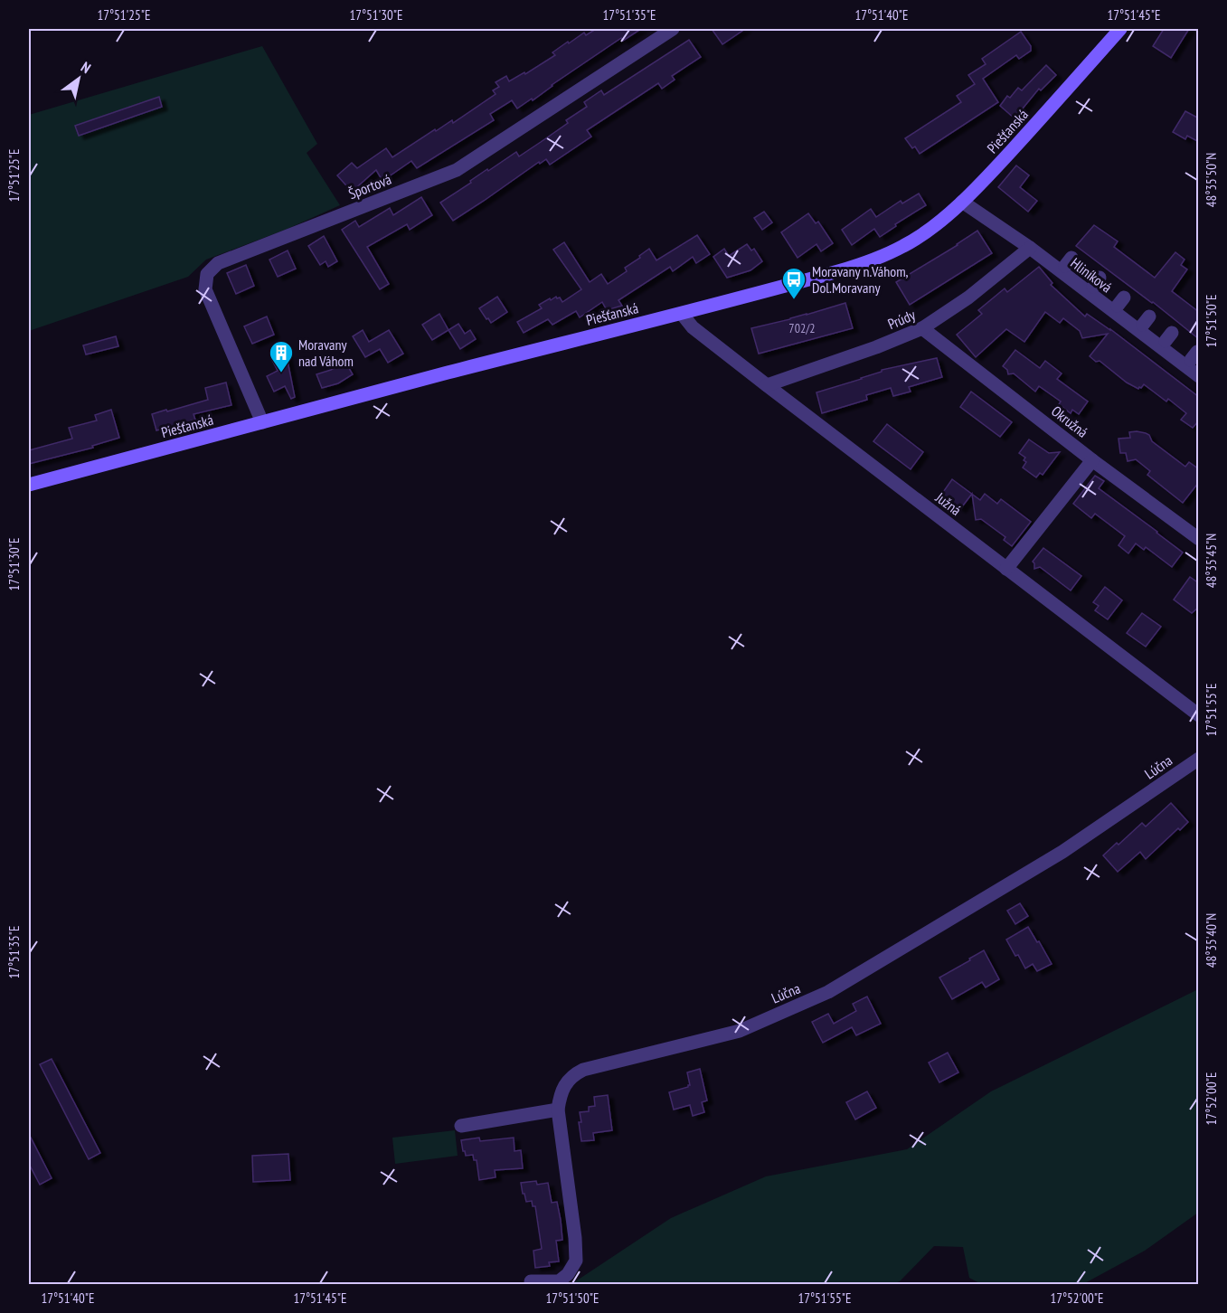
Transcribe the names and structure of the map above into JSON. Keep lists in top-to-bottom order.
{
  "streets": {
    "main road": ["Piešťanská"],
    "street": [
      "Športová",
      "Hliníková",
      "Prúdy",
      "Okružná",
      "Južná",
      "Lúčna"
    ]
  },
  "crossings": [
    ["Piešťanská", "Športová"],
    ["Piešťanská", "Hliníková"],
    ["Piešťanská", "Južná"],
    ["Hliníková", "Prúdy"],
    ["Prúdy", "Okružná"],
    ["Prúdy", "Južná"]
  ],
  "places": {
    "bus stop": ["Moravany n.Váhom, Dol.Moravany"],
    "building": ["Moravany nad Váhom"]
  },
  "house_numbers": ["702/2"],
  "north": "top right",
  "coordinates": [
    "17°51'25\"E",
    "17°51'30\"E",
    "17°51'35\"E",
    "17°51'40\"E",
    "17°51'45\"E",
    "48°35'50\"N",
    "17°51'50\"E",
    "48°35'45\"N",
    "17°51'55\"E",
    "48°35'40\"N",
    "17°52'00\"E"
  ]
}
